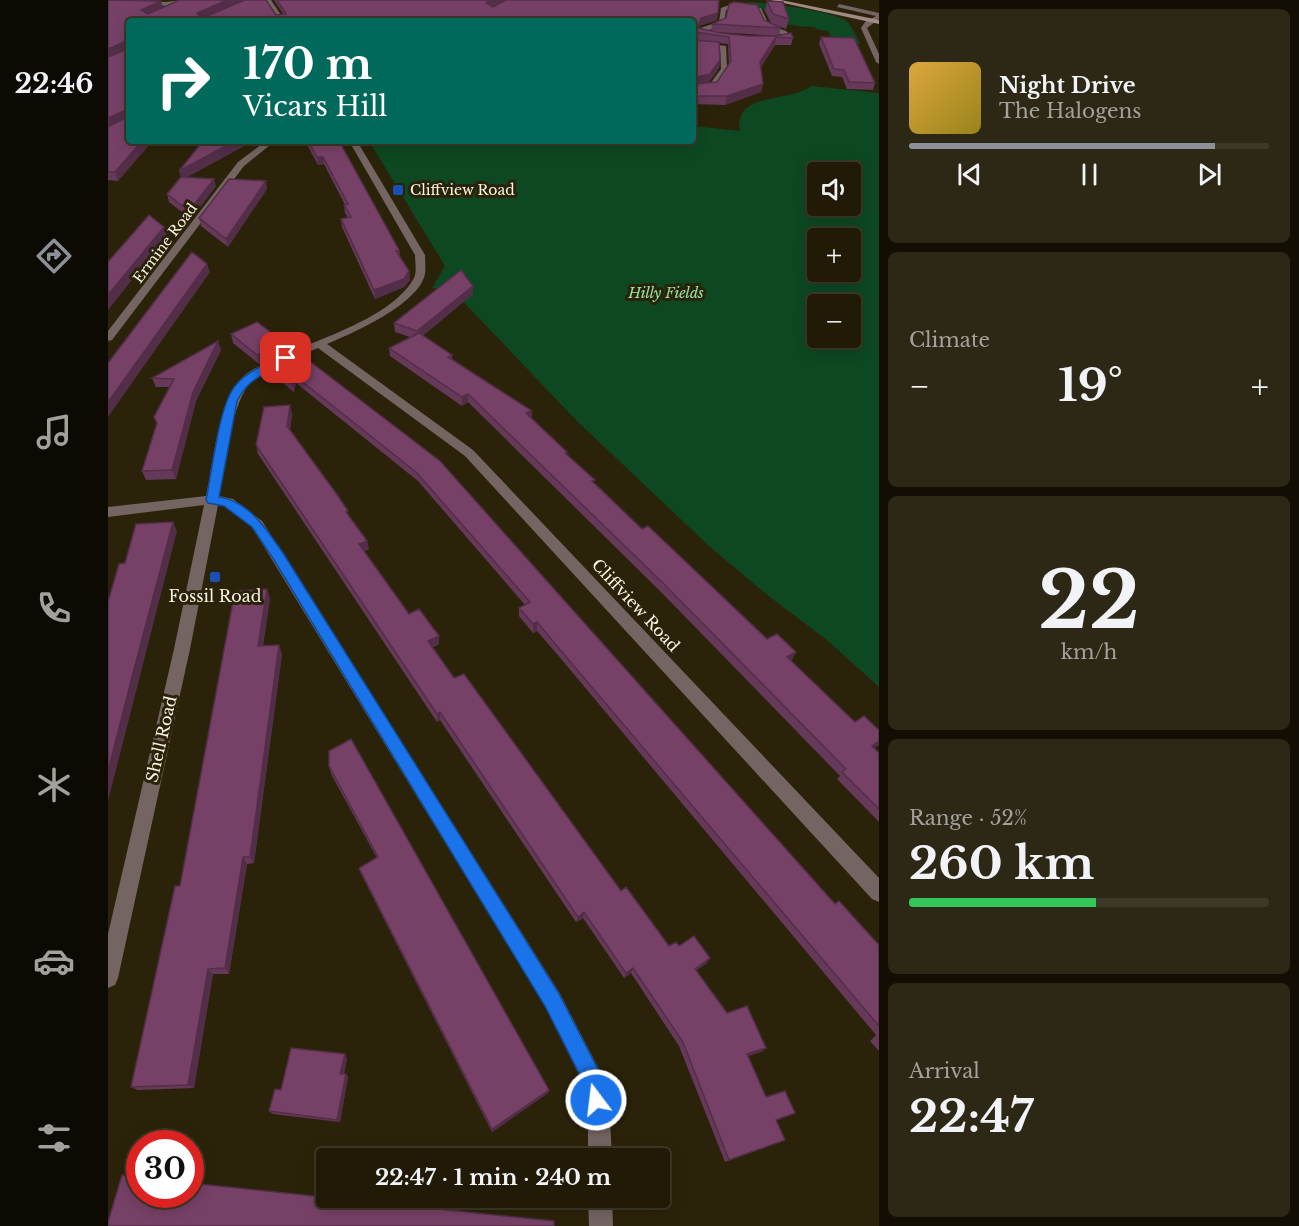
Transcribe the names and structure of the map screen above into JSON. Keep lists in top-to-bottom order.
{
  "streets": {
    "street": ["Ermine Road", "Cliffview Road", "Shell Road"]
  },
  "crossings": [
    ["Cliffview Road", "Shell Road"]
  ],
  "parks": ["Hilly Fields"],
  "places": {
    "transit": ["Cliffview Road", "Fossil Road"]
  },
  "page": {
    "tabs": "22:46",
    "turn": ["170 m", "Vicars Hill"],
    "song": ["Night Drive", "The Halogens"],
    "map_buttons": ["+", "−"],
    "tile": [
      "Climate",
      ["22", "km/h"],
      ["Range · 52%", "260 km"],
      ["Arrival", "22:47"]
    ],
    "heat": ["−", "19°", "+"],
    "limit": "30",
    "trip": "22:47 · 1 min · 240 m"
  }
}
